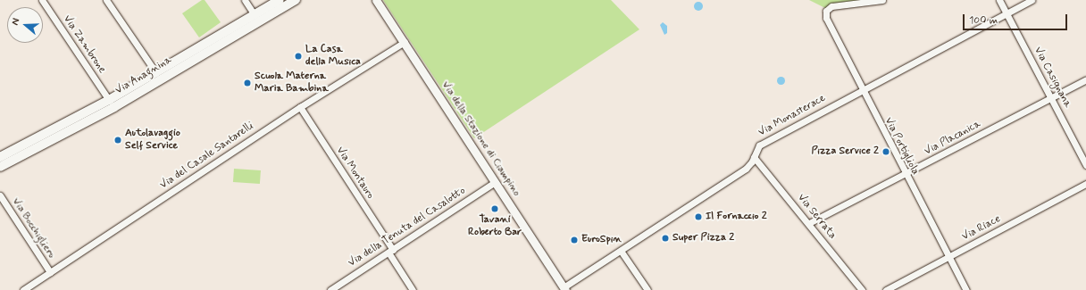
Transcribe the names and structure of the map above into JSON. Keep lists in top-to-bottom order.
{
  "streets": {
    "main road": ["Via Anagnina"],
    "street": [
      "Via Zambrone",
      "Via Casignana",
      "Via Monasterace",
      "Via Placanica",
      "Via della Stazione di Ciampino",
      "Via Portigliola",
      "Via del Casale Santarelli",
      "Via Montauro",
      "Via Serrata",
      "Via della Tenuta del Casalotto",
      "Via Bocchigliero",
      "Via Riace"
    ]
  },
  "crossings": [
    ["Via Zambrone", "Via Anagnina"],
    ["Via Casignana", "Via Monasterace"],
    ["Via Casignana", "Via Placanica"],
    ["Via Monasterace", "Via della Stazione di Ciampino"],
    ["Via Monasterace", "Via Portigliola"],
    ["Via Monasterace", "Via Serrata"],
    ["Via Placanica", "Via Portigliola"],
    ["Via Placanica", "Via Serrata"],
    ["Via della Stazione di Ciampino", "Via del Casale Santarelli"],
    ["Via della Stazione di Ciampino", "Via della Tenuta del Casalotto"],
    ["Via Portigliola", "Via Riace"],
    ["Via del Casale Santarelli", "Via Montauro"],
    ["Via del Casale Santarelli", "Via Bocchigliero"],
    ["Via Montauro", "Via della Tenuta del Casalotto"]
  ],
  "places": [
    "La Casa della Musica",
    "Scuola Materna Maria Bambina",
    "Autolavaggio Self Service",
    "Pizza Service 2",
    "Tavani Roberto Bar",
    "Il Fornaccio 2",
    "Super Pizza 2",
    "EuroSpin"
  ],
  "scale_bar": "100 m",
  "north": "left"
}
